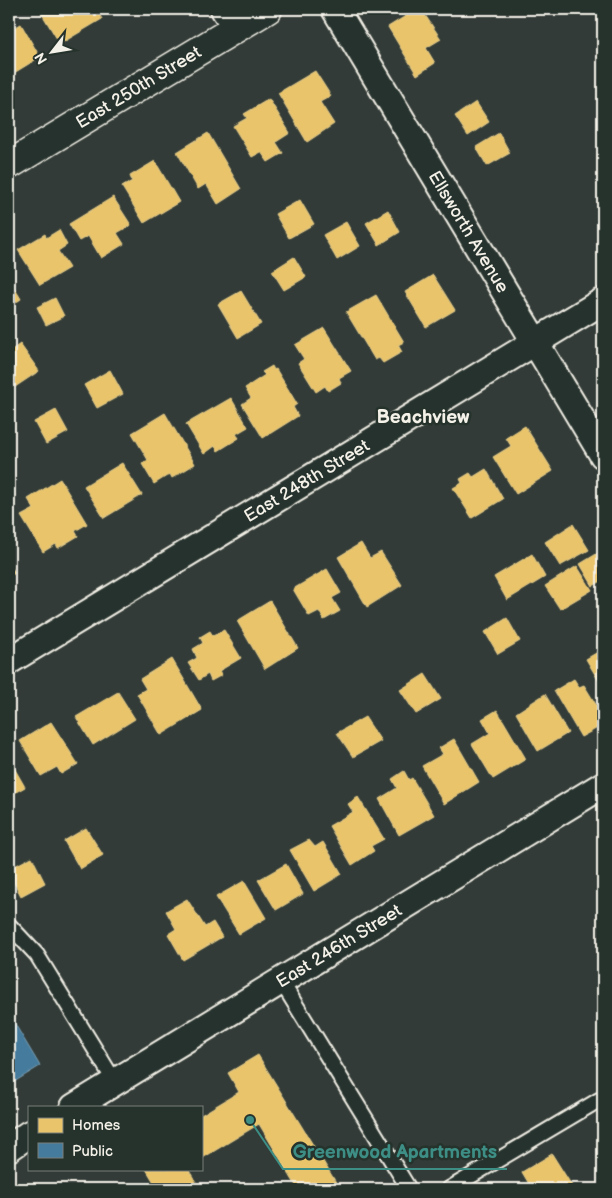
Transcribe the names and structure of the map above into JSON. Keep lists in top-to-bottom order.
{
  "streets": {
    "street": [
      "East 250th Street",
      "Ellsworth Avenue",
      "East 248th Street",
      "East 246th Street"
    ]
  },
  "crossings": [
    ["Ellsworth Avenue", "East 248th Street"]
  ],
  "districts": ["Beachview"],
  "places": ["Greenwood Apartments"],
  "legend": ["Homes", "Public"],
  "north": "bottom left"
}
